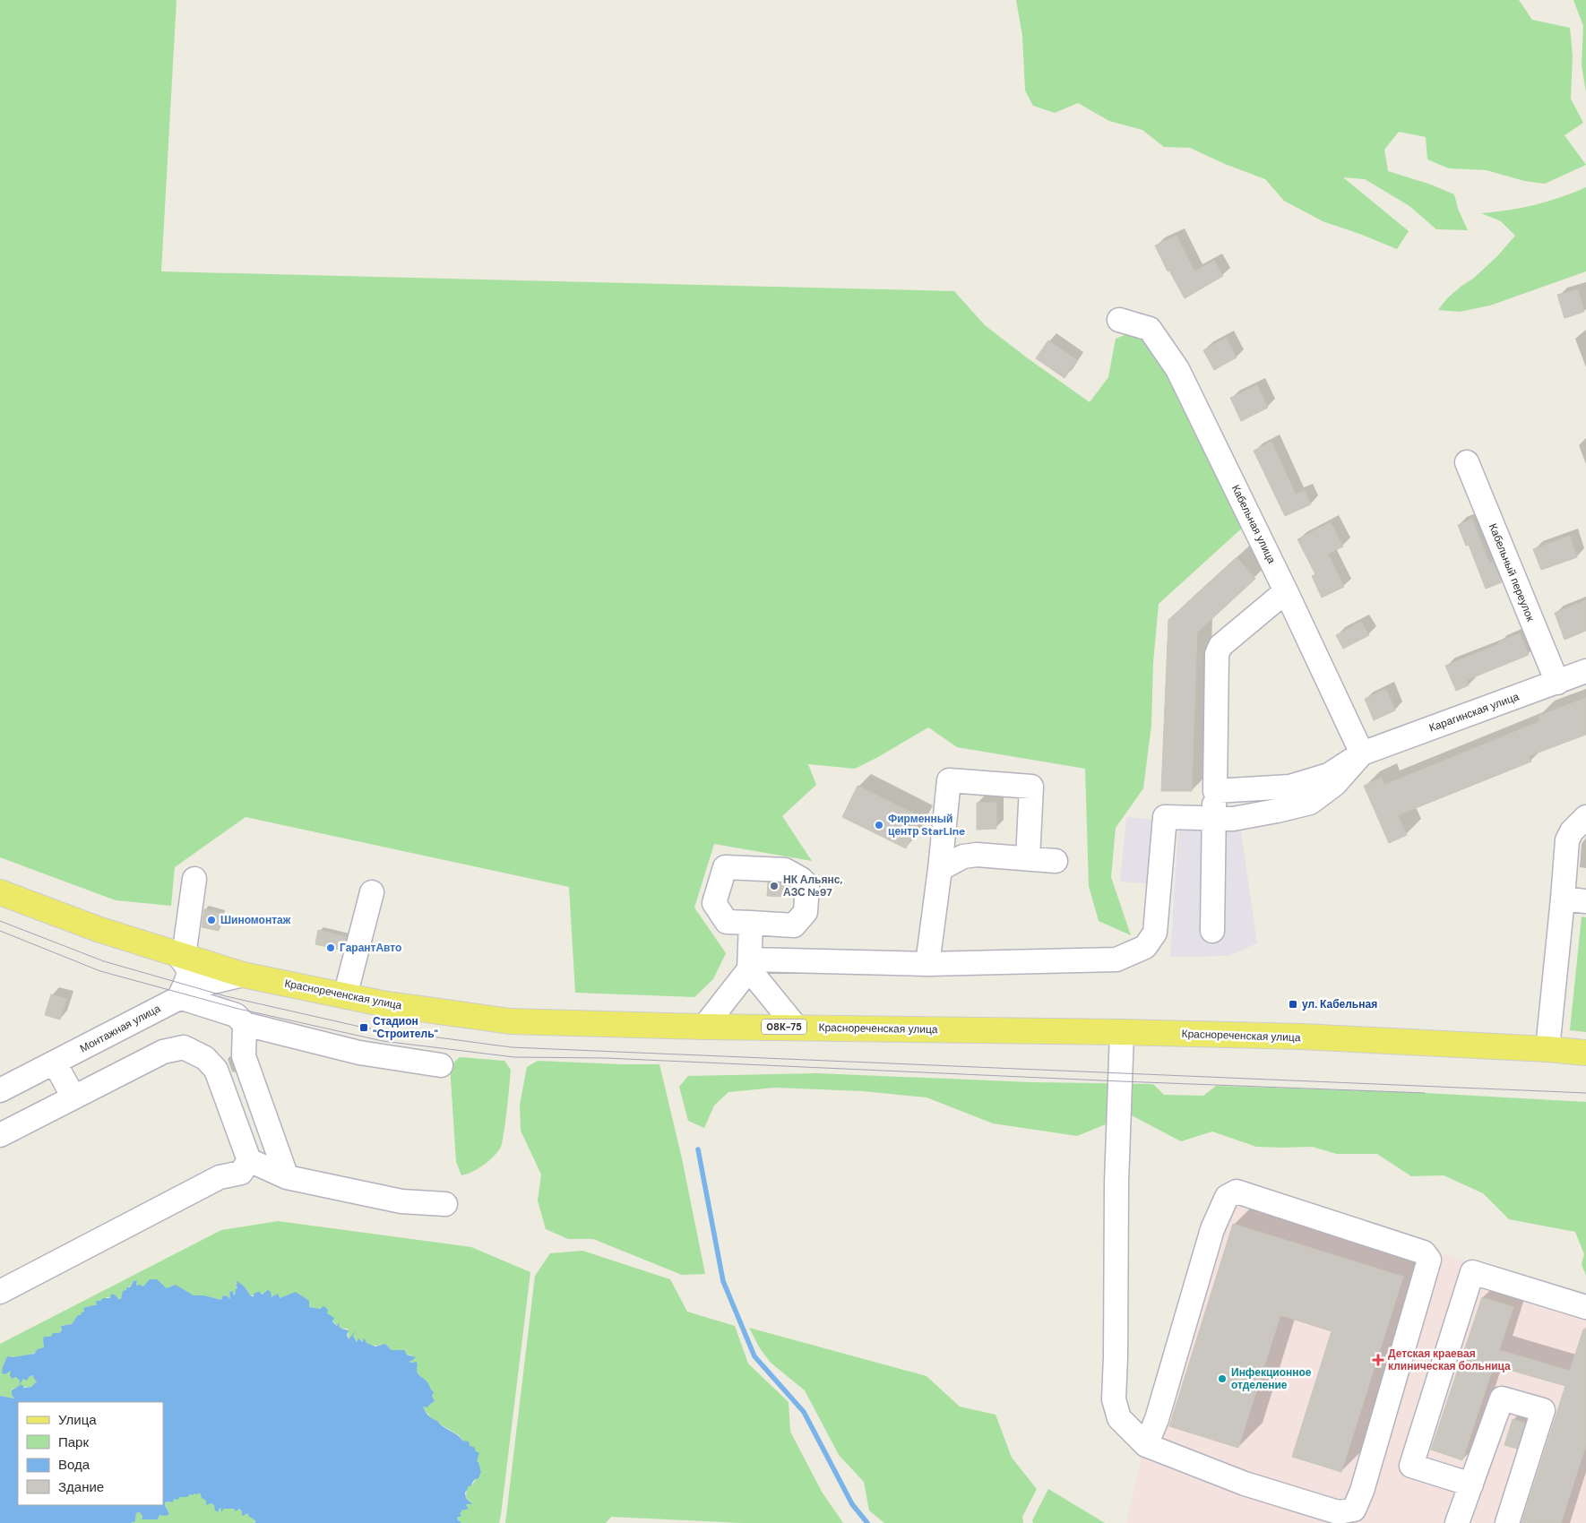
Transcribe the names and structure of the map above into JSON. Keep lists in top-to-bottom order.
{
  "streets": {
    "main road": ["Краснореченская улица", "08К-75"],
    "street": [
      "Кабельная улица",
      "Кабельный переулок",
      "Карагинская улица",
      "Монтажная улица"
    ]
  },
  "crossings": [
    ["Кабельная улица", "Карагинская улица"],
    ["Кабельный переулок", "Карагинская улица"],
    ["Краснореченская улица", "Монтажная улица"]
  ],
  "places": {
    "other": [
      "Фирменный центр StarLine",
      "НК Альянс, АЗС №97",
      "Шиномонтаж",
      "ГарантАвто",
      "Инфекционное отделение"
    ],
    "transit": ["ул. Кабельная", "Стадион \"Строитель\""],
    "health": ["Детская краевая клиническая больница"]
  },
  "legend": [
    "Улица",
    "Парк",
    "Вода",
    "Здание"
  ]
}
